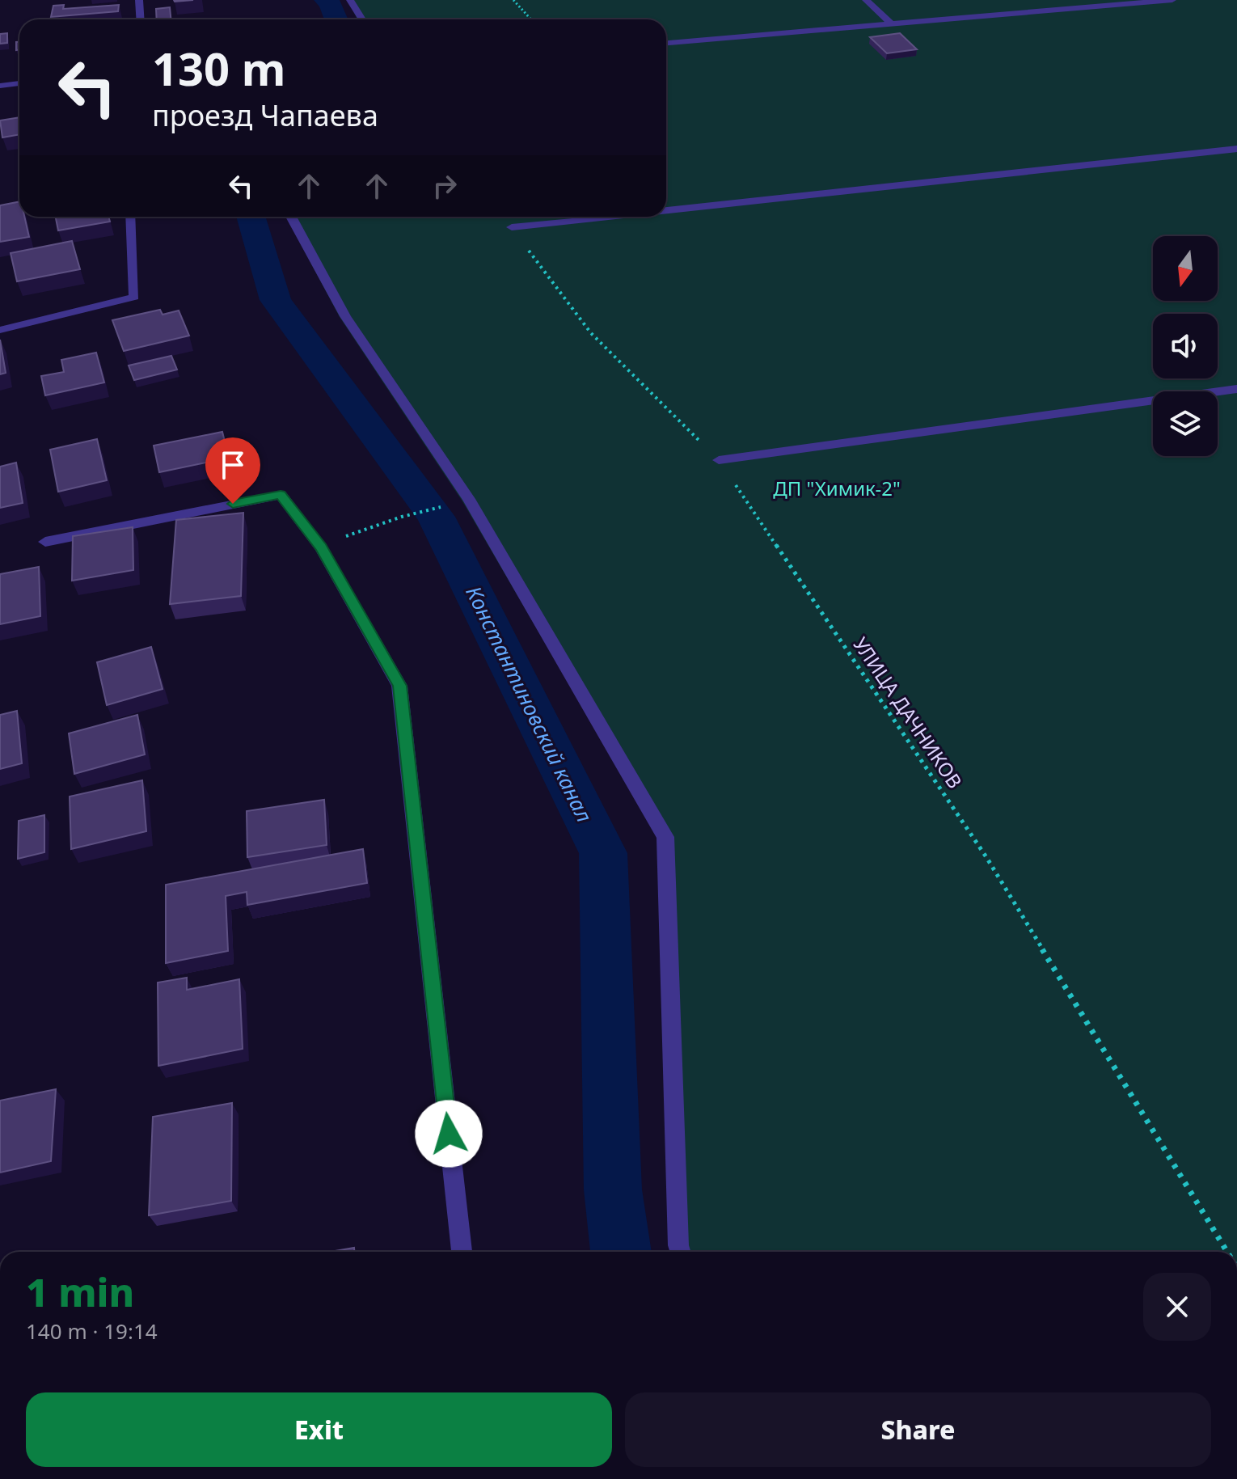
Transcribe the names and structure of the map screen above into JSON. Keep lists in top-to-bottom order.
{
  "streets": {
    "path": ["УЛИЦА ДАЧНИКОВ"]
  },
  "water": ["Константиновский канал"],
  "parks": ["ДП \"Химик-2\""],
  "north": "bottom",
  "page": {
    "turn": ["130 m", "проезд Чапаева"],
    "heading": ["1 min", "140 m · 19:14"],
    "buttons": ["Exit", "Share"]
  }
}
